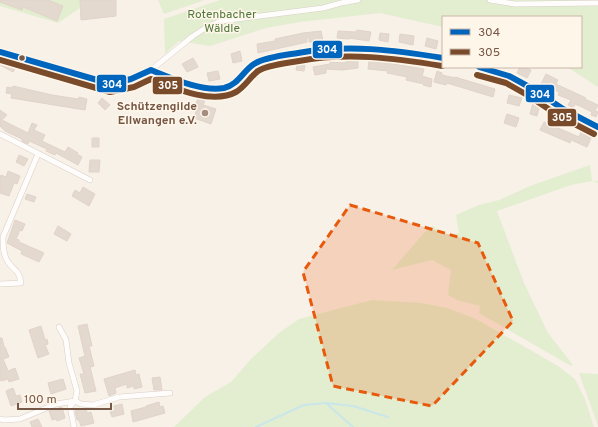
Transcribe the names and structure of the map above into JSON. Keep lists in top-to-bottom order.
{
  "parks": ["Rotenbacher Wäldle"],
  "places": ["Schützengilde Ellwangen e.V."],
  "lines": ["transit line 304", "transit line 305"],
  "legend": ["304", "305"],
  "scale_bar": "100 m"
}
